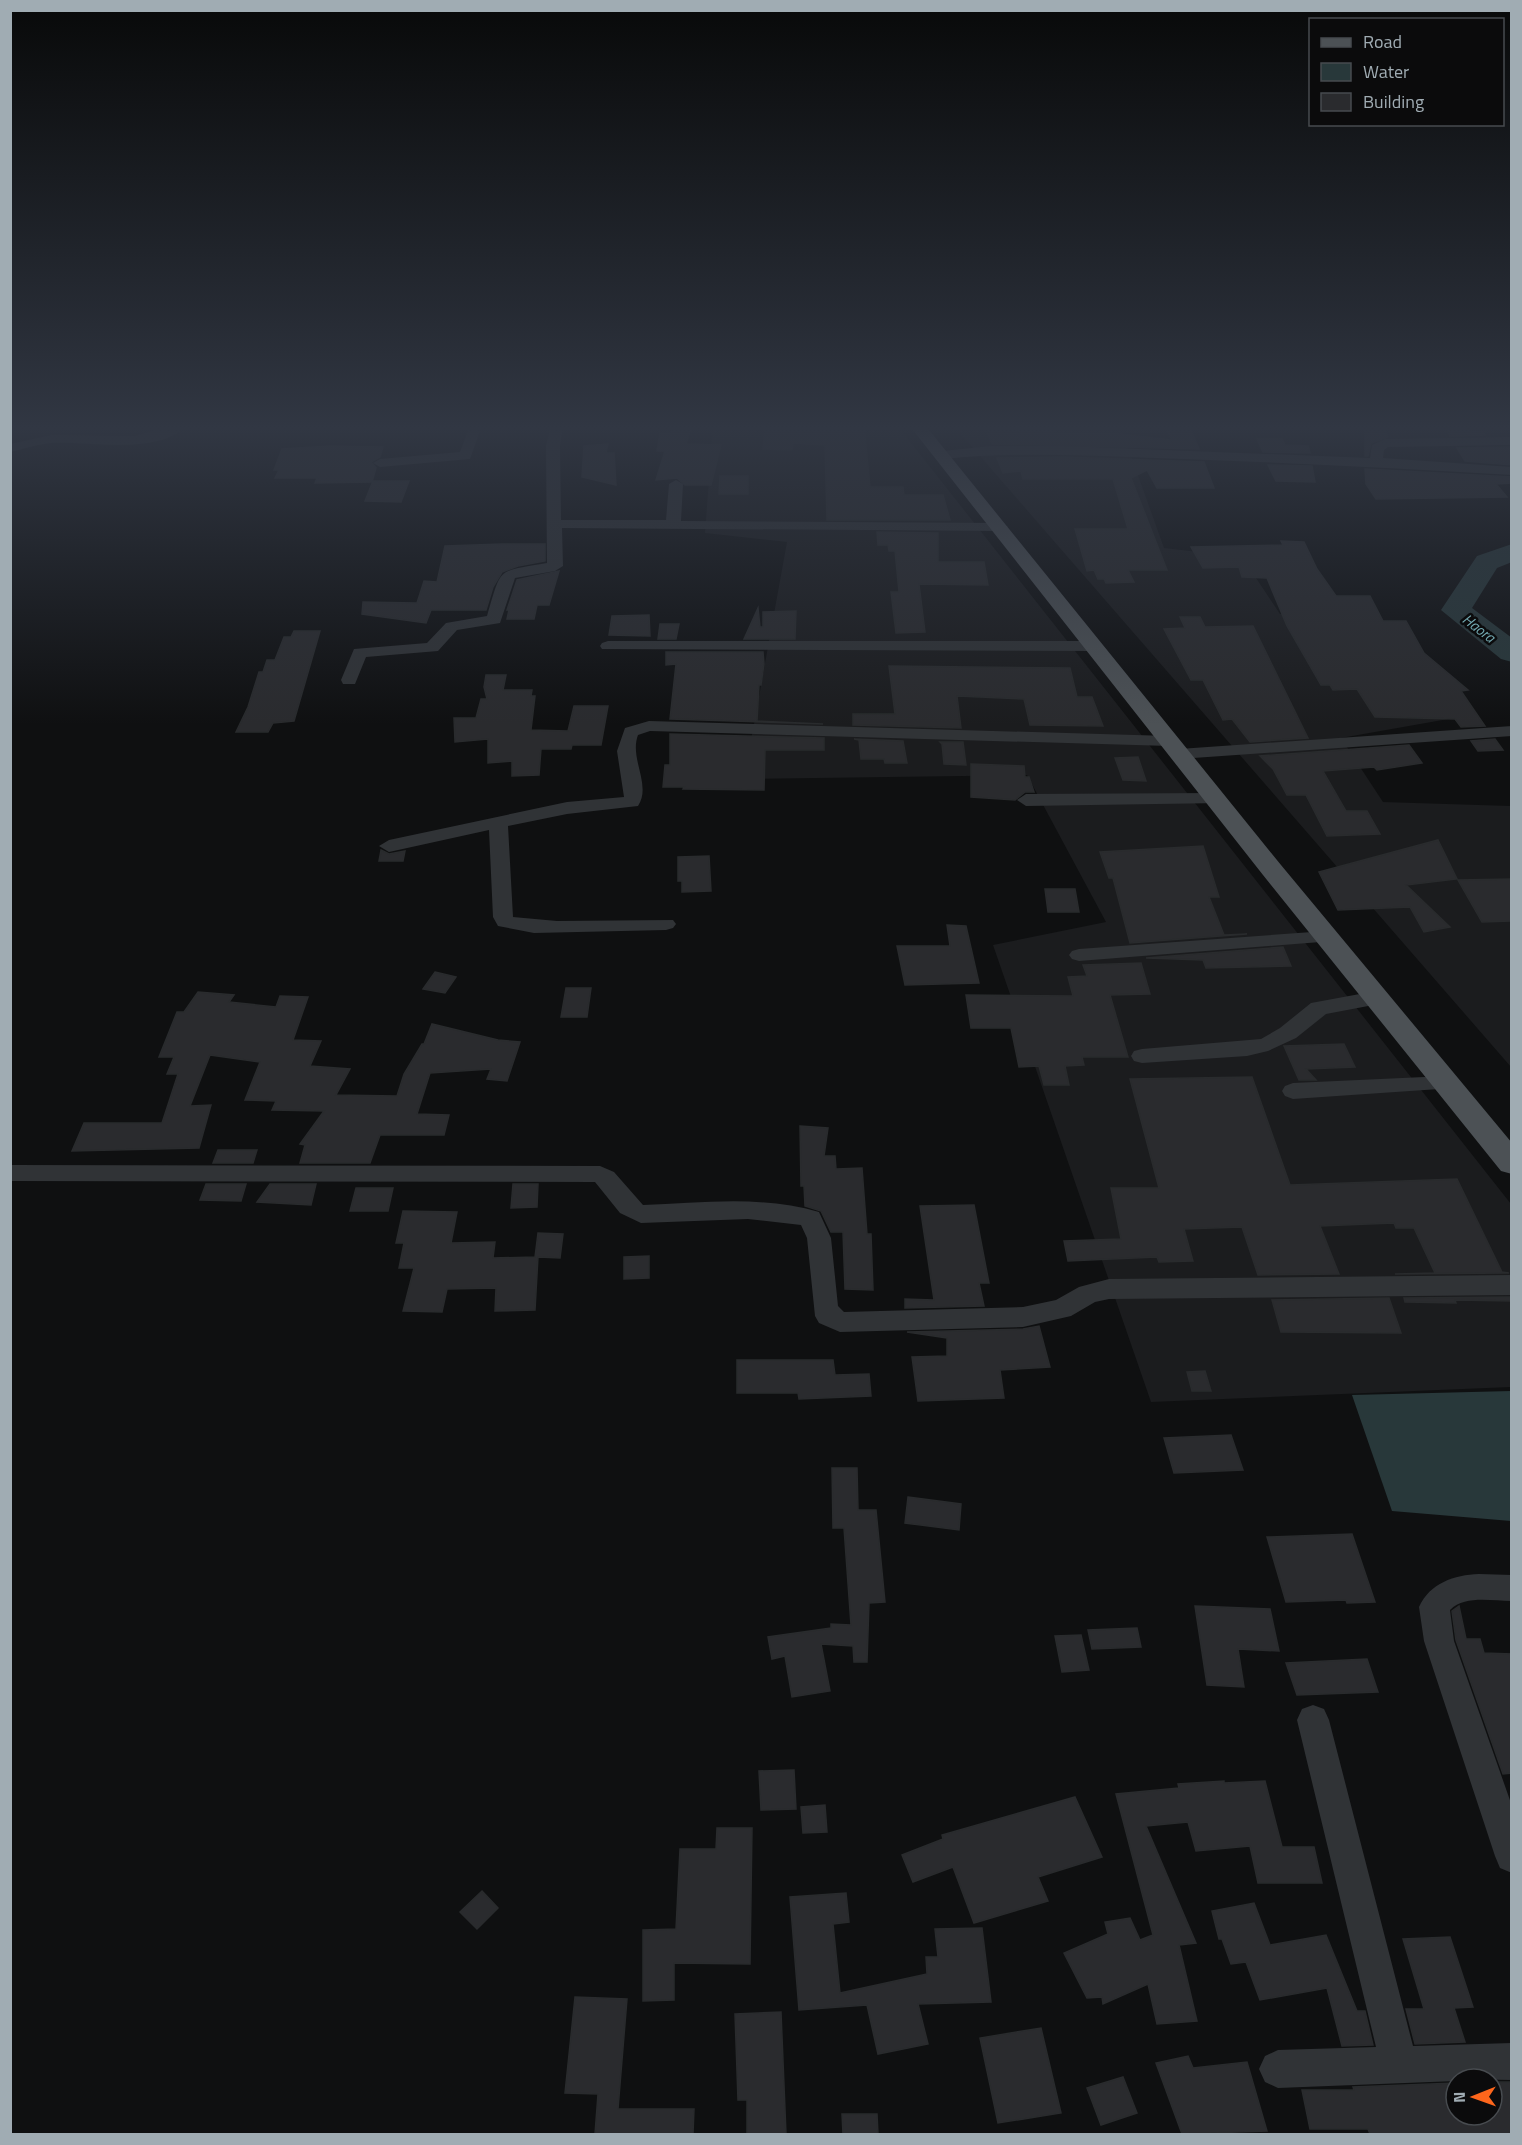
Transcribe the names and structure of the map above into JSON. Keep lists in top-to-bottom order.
{
  "water": ["Haora"],
  "legend": ["Road", "Water", "Building"],
  "north": "left"
}
